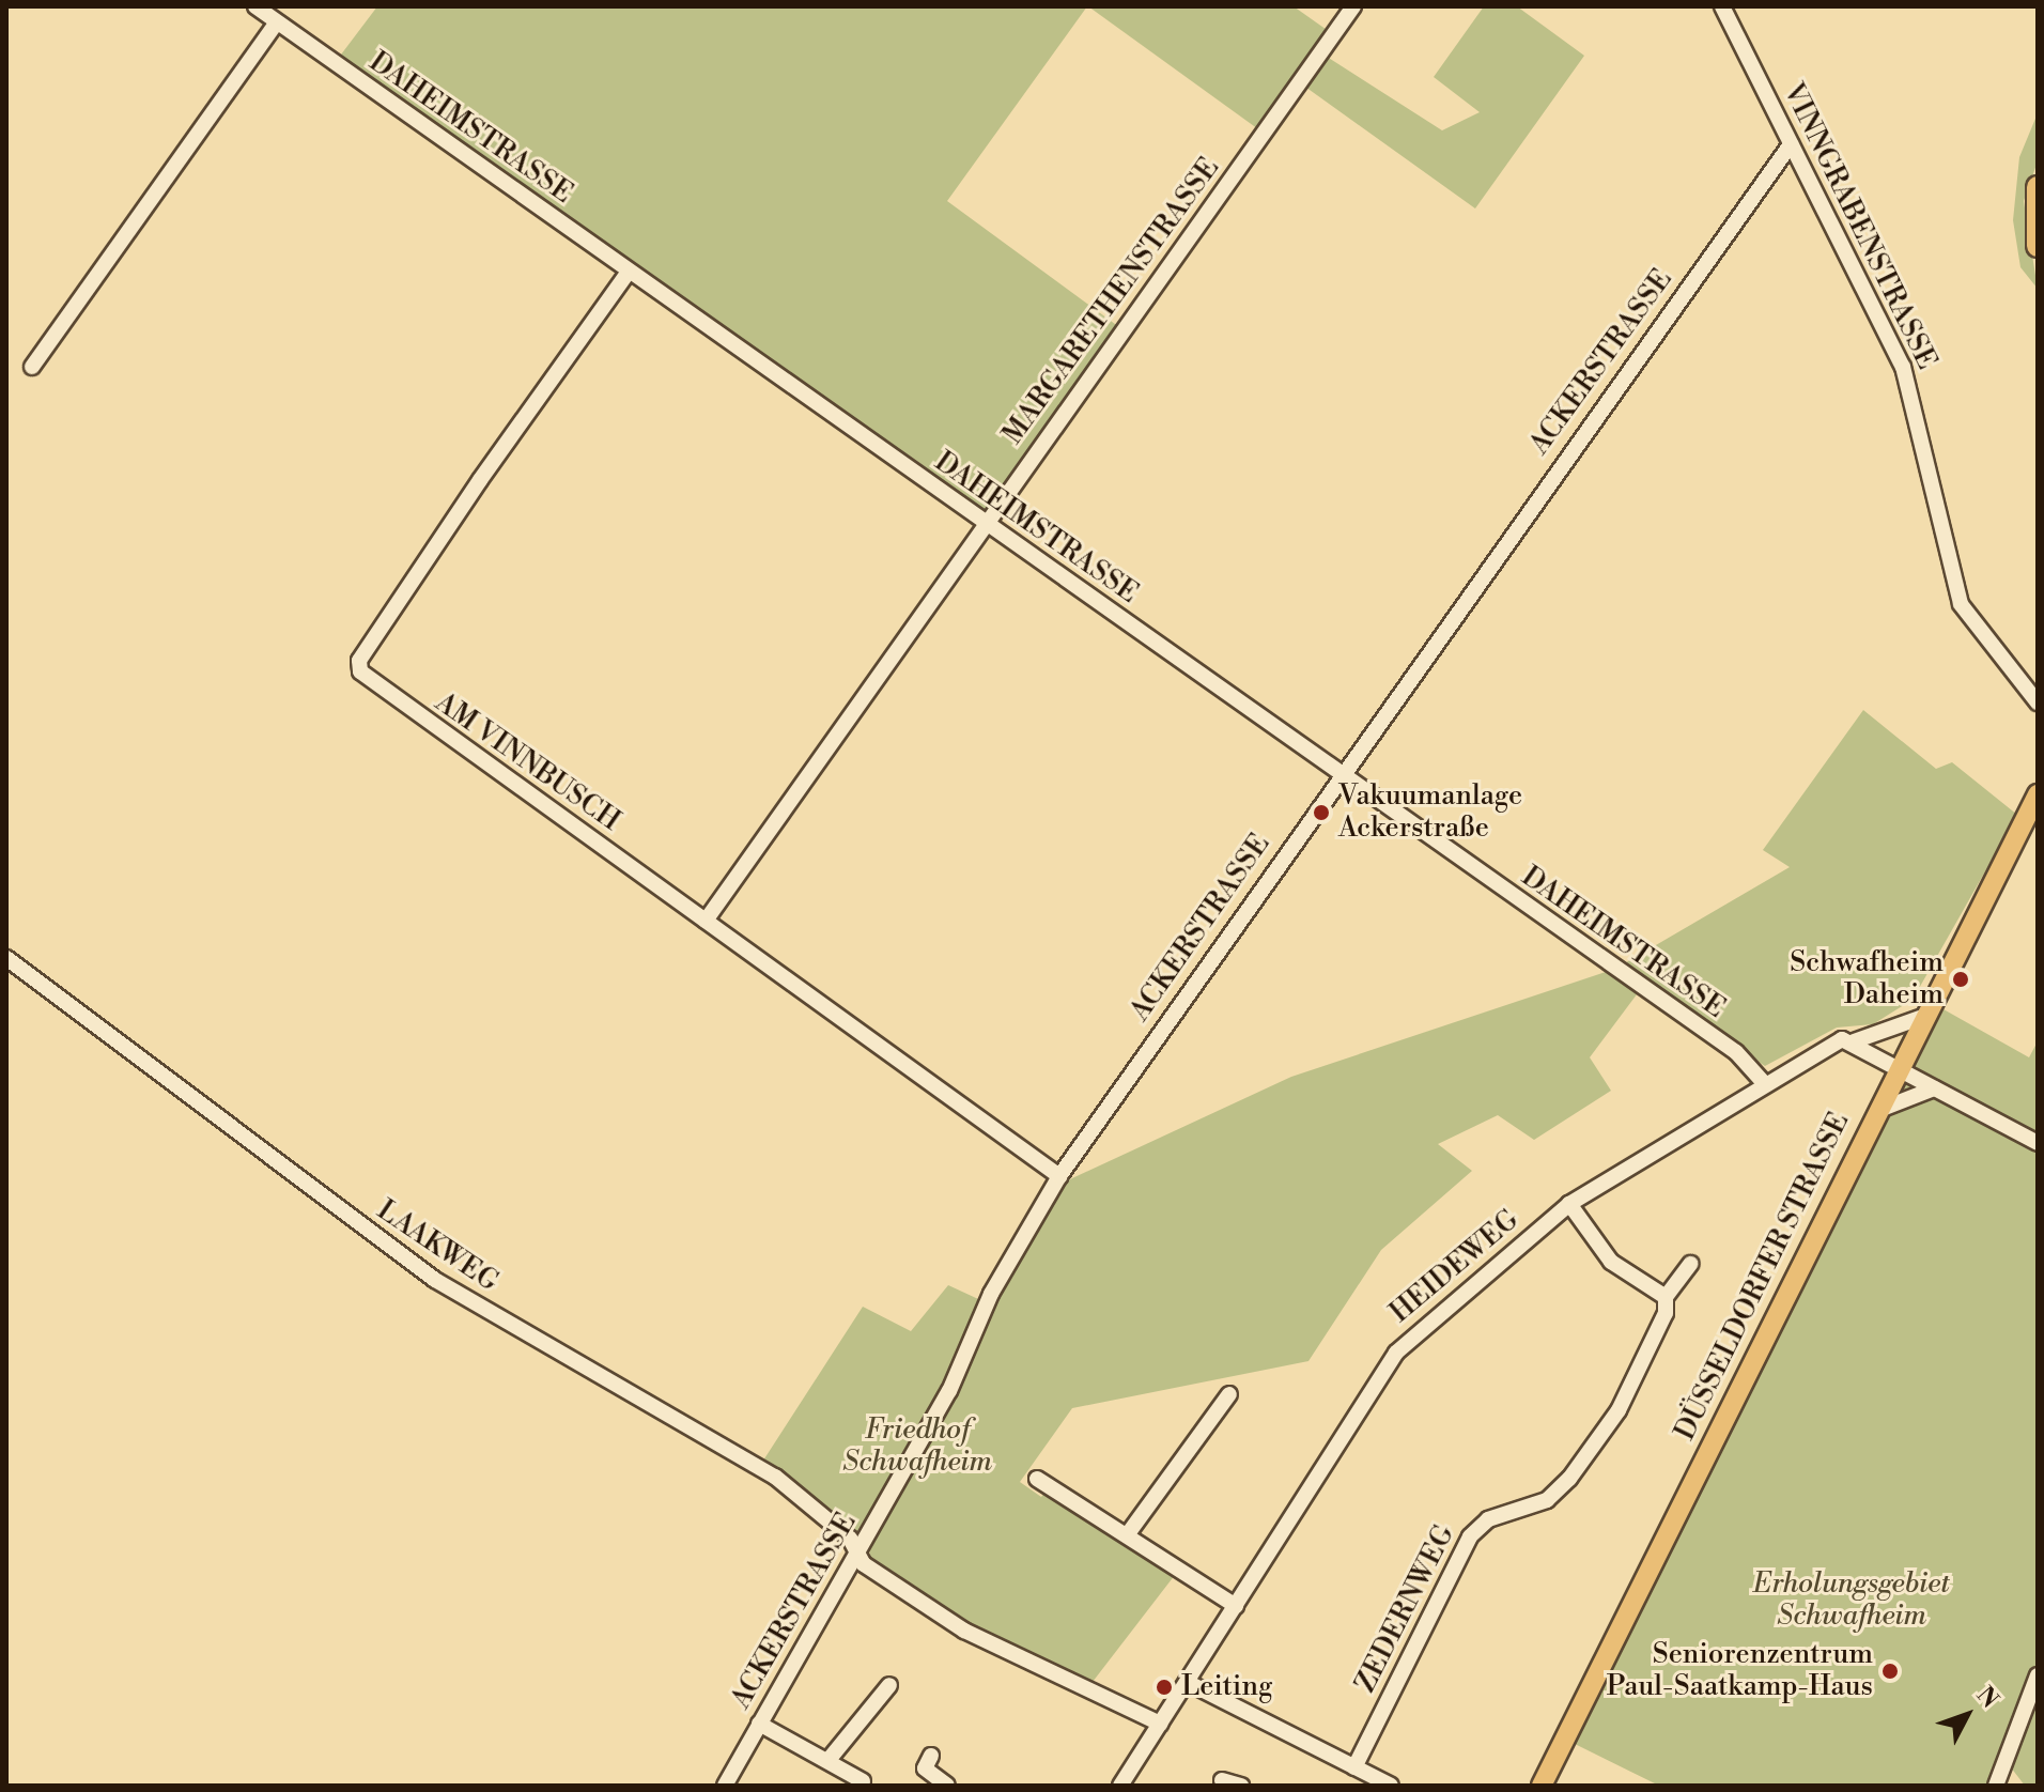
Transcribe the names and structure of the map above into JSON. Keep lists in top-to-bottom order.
{
  "streets": {
    "main road": ["DÜSSELDORFER STRASSE"],
    "street": [
      "DAHEIMSTRASSE",
      "VINNGRABENSTRASSE",
      "MARGARETHENSTRASSE",
      "ACKERSTRASSE",
      "AM VINNBUSCH",
      "LAAKWEG",
      "HEIDEWEG",
      "ZEDERNWEG"
    ]
  },
  "crossings": [
    ["DAHEIMSTRASSE", "MARGARETHENSTRASSE"],
    ["DAHEIMSTRASSE", "ACKERSTRASSE"],
    ["DAHEIMSTRASSE", "AM VINNBUSCH"],
    ["DAHEIMSTRASSE", "HEIDEWEG"],
    ["VINNGRABENSTRASSE", "ACKERSTRASSE"],
    ["MARGARETHENSTRASSE", "AM VINNBUSCH"],
    ["ACKERSTRASSE", "AM VINNBUSCH"],
    ["ACKERSTRASSE", "LAAKWEG"],
    ["LAAKWEG", "HEIDEWEG"],
    ["HEIDEWEG", "DÜSSELDORFER STRASSE"]
  ],
  "parks": ["Friedhof Schwafheim", "Erholungsgebiet Schwafheim"],
  "places": [
    "Vakuumanlage Ackerstraße",
    "Schwafheim Daheim",
    "Seniorenzentrum Paul-Saatkamp-Haus",
    "Leiting"
  ],
  "north": "top right"
}
